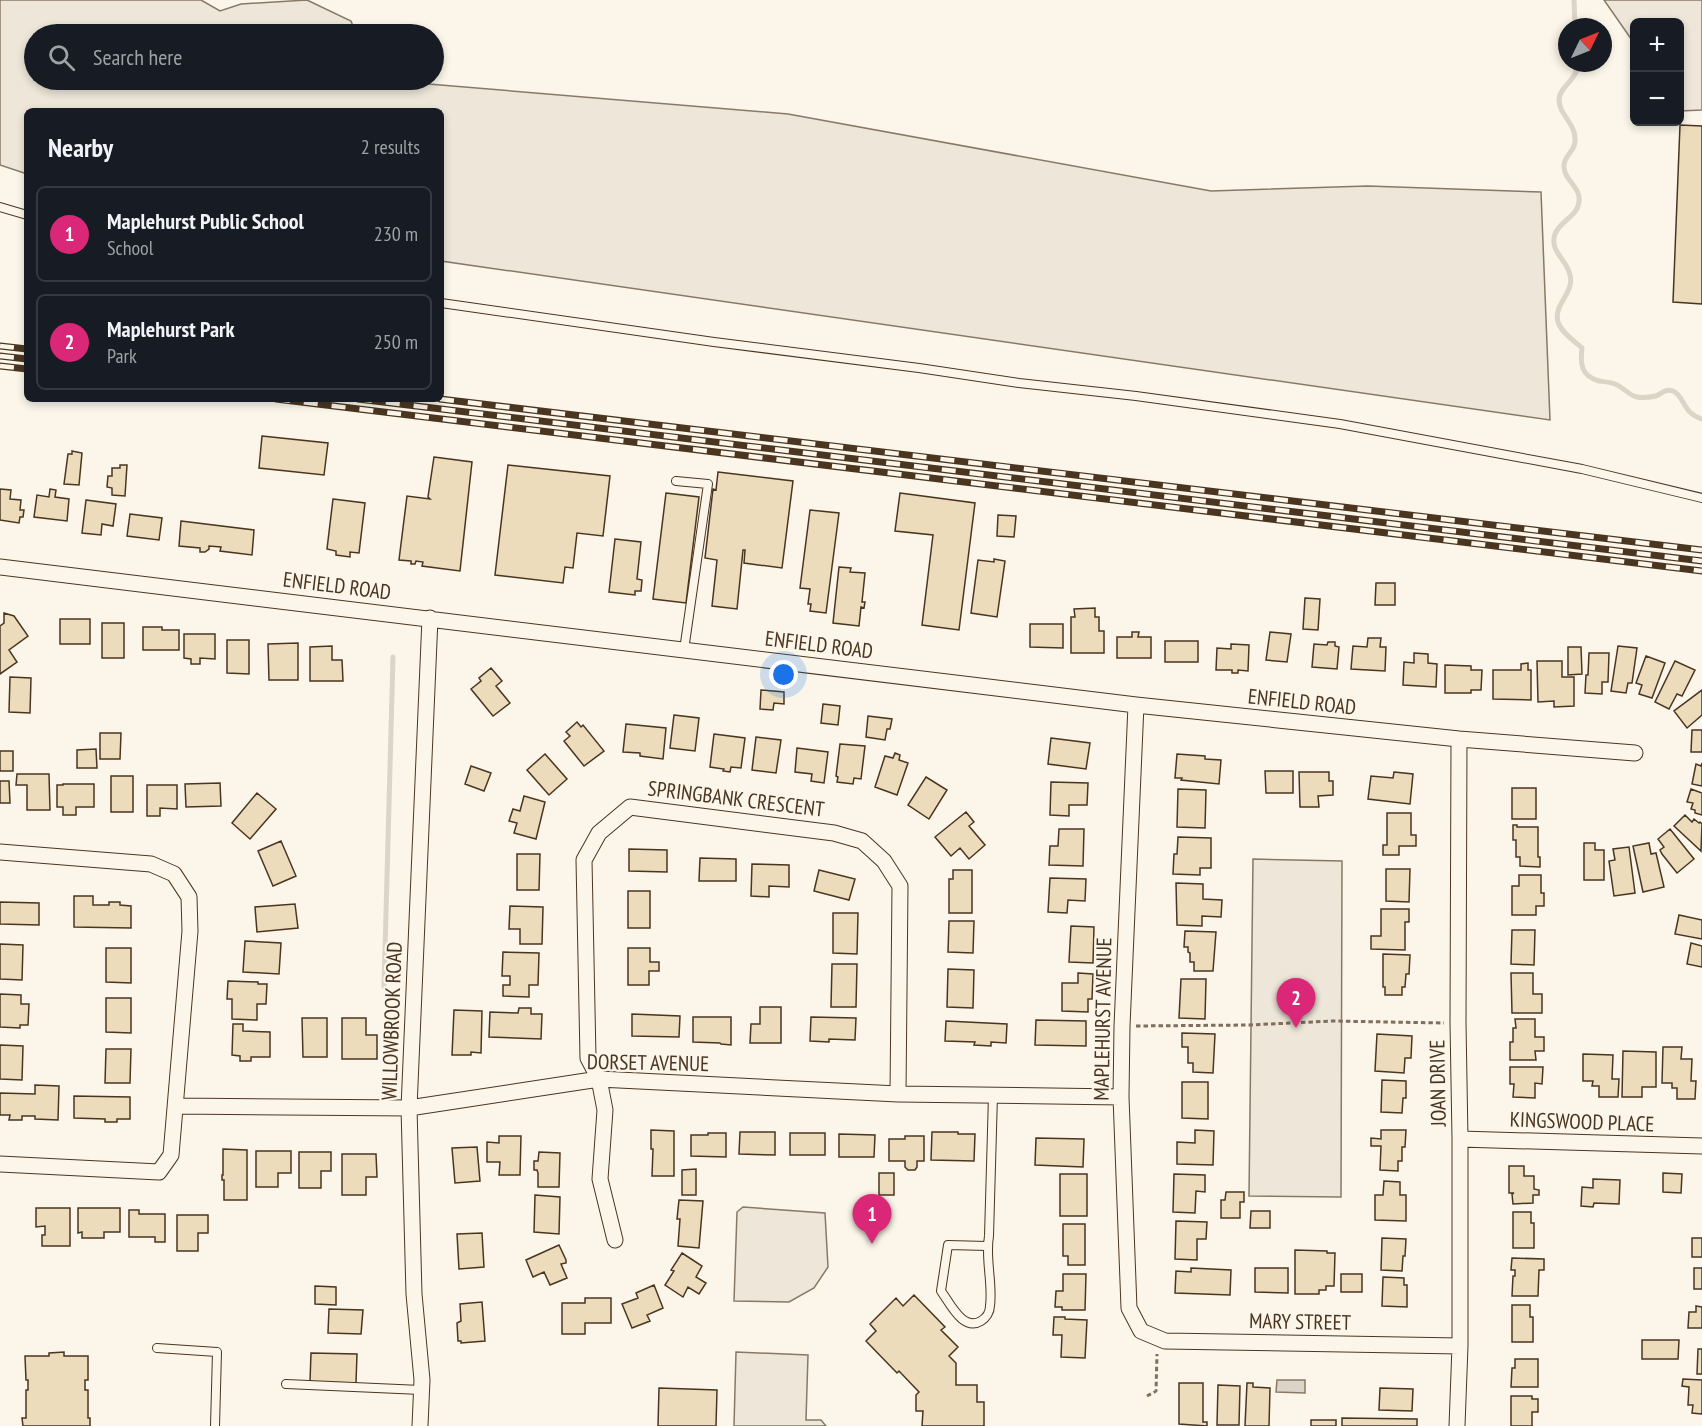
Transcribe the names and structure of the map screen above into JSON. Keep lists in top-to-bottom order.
{
  "streets": {
    "street": [
      "ENFIELD ROAD",
      "SPRINGBANK CRESCENT",
      "MAPLEHURST AVENUE",
      "WILLOWBROOK ROAD",
      "DORSET AVENUE",
      "JOAN DRIVE",
      "KINGSWOOD PLACE",
      "MARY STREET"
    ]
  },
  "crossings": [
    ["ENFIELD ROAD", "MAPLEHURST AVENUE"],
    ["ENFIELD ROAD", "WILLOWBROOK ROAD"],
    ["ENFIELD ROAD", "JOAN DRIVE"],
    ["SPRINGBANK CRESCENT", "DORSET AVENUE"],
    ["MAPLEHURST AVENUE", "DORSET AVENUE"],
    ["MAPLEHURST AVENUE", "MARY STREET"],
    ["WILLOWBROOK ROAD", "DORSET AVENUE"],
    ["JOAN DRIVE", "KINGSWOOD PLACE"],
    ["JOAN DRIVE", "MARY STREET"]
  ],
  "north": "top right",
  "page": {
    "map_buttons": ["+", "−"],
    "search": "Search here",
    "heading": ["Nearby", "2 results"],
    "list": [
      {
        "mark": "1",
        "name": "Maplehurst Public School",
        "note": "School",
        "value": "230 m"
      },
      {
        "mark": "2",
        "name": "Maplehurst Park",
        "note": "Park",
        "value": "250 m"
      }
    ],
    "pins": ["2", "1"]
  }
}
